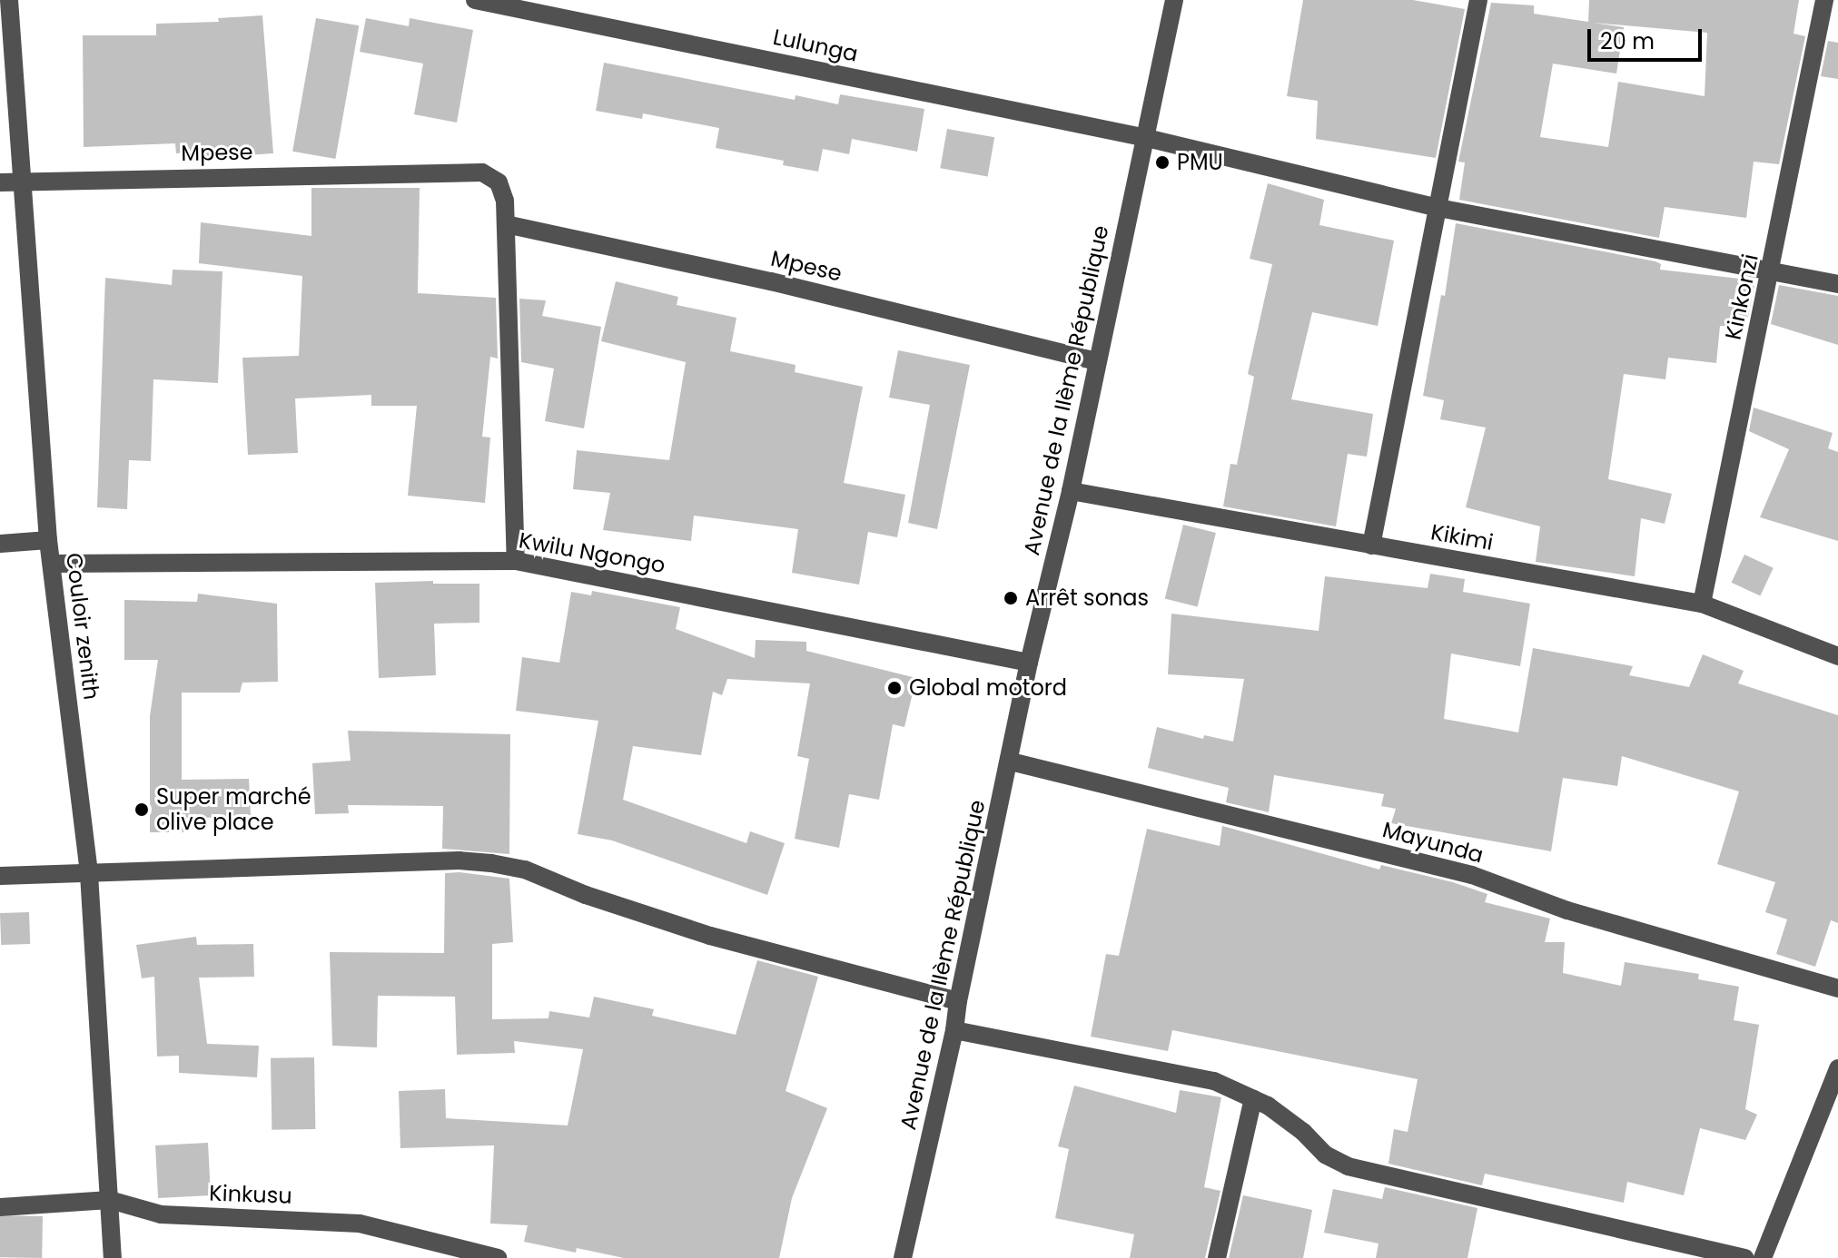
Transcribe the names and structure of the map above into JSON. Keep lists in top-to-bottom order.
{
  "streets": {
    "street": [
      "Lulunga",
      "Mpese",
      "Kinkonzi",
      "Avenue de la IIème République",
      "Kikimi",
      "Kwilu Ngongo",
      "Couloir zenith",
      "Mayunda",
      "Kinkusu"
    ]
  },
  "crossings": [
    ["Lulunga", "Avenue de la IIème République"],
    ["Mpese", "Avenue de la IIème République"],
    ["Mpese", "Kwilu Ngongo"],
    ["Mpese", "Couloir zenith"],
    ["Kinkonzi", "Kikimi"],
    ["Avenue de la IIème République", "Kikimi"],
    ["Avenue de la IIème République", "Kwilu Ngongo"],
    ["Avenue de la IIème République", "Mayunda"],
    ["Kwilu Ngongo", "Couloir zenith"],
    ["Couloir zenith", "Kinkusu"]
  ],
  "places": [
    "PMU",
    "Arrêt sonas",
    "Global motord",
    "Super marché olive place"
  ],
  "scale_bar": "20 m"
}
